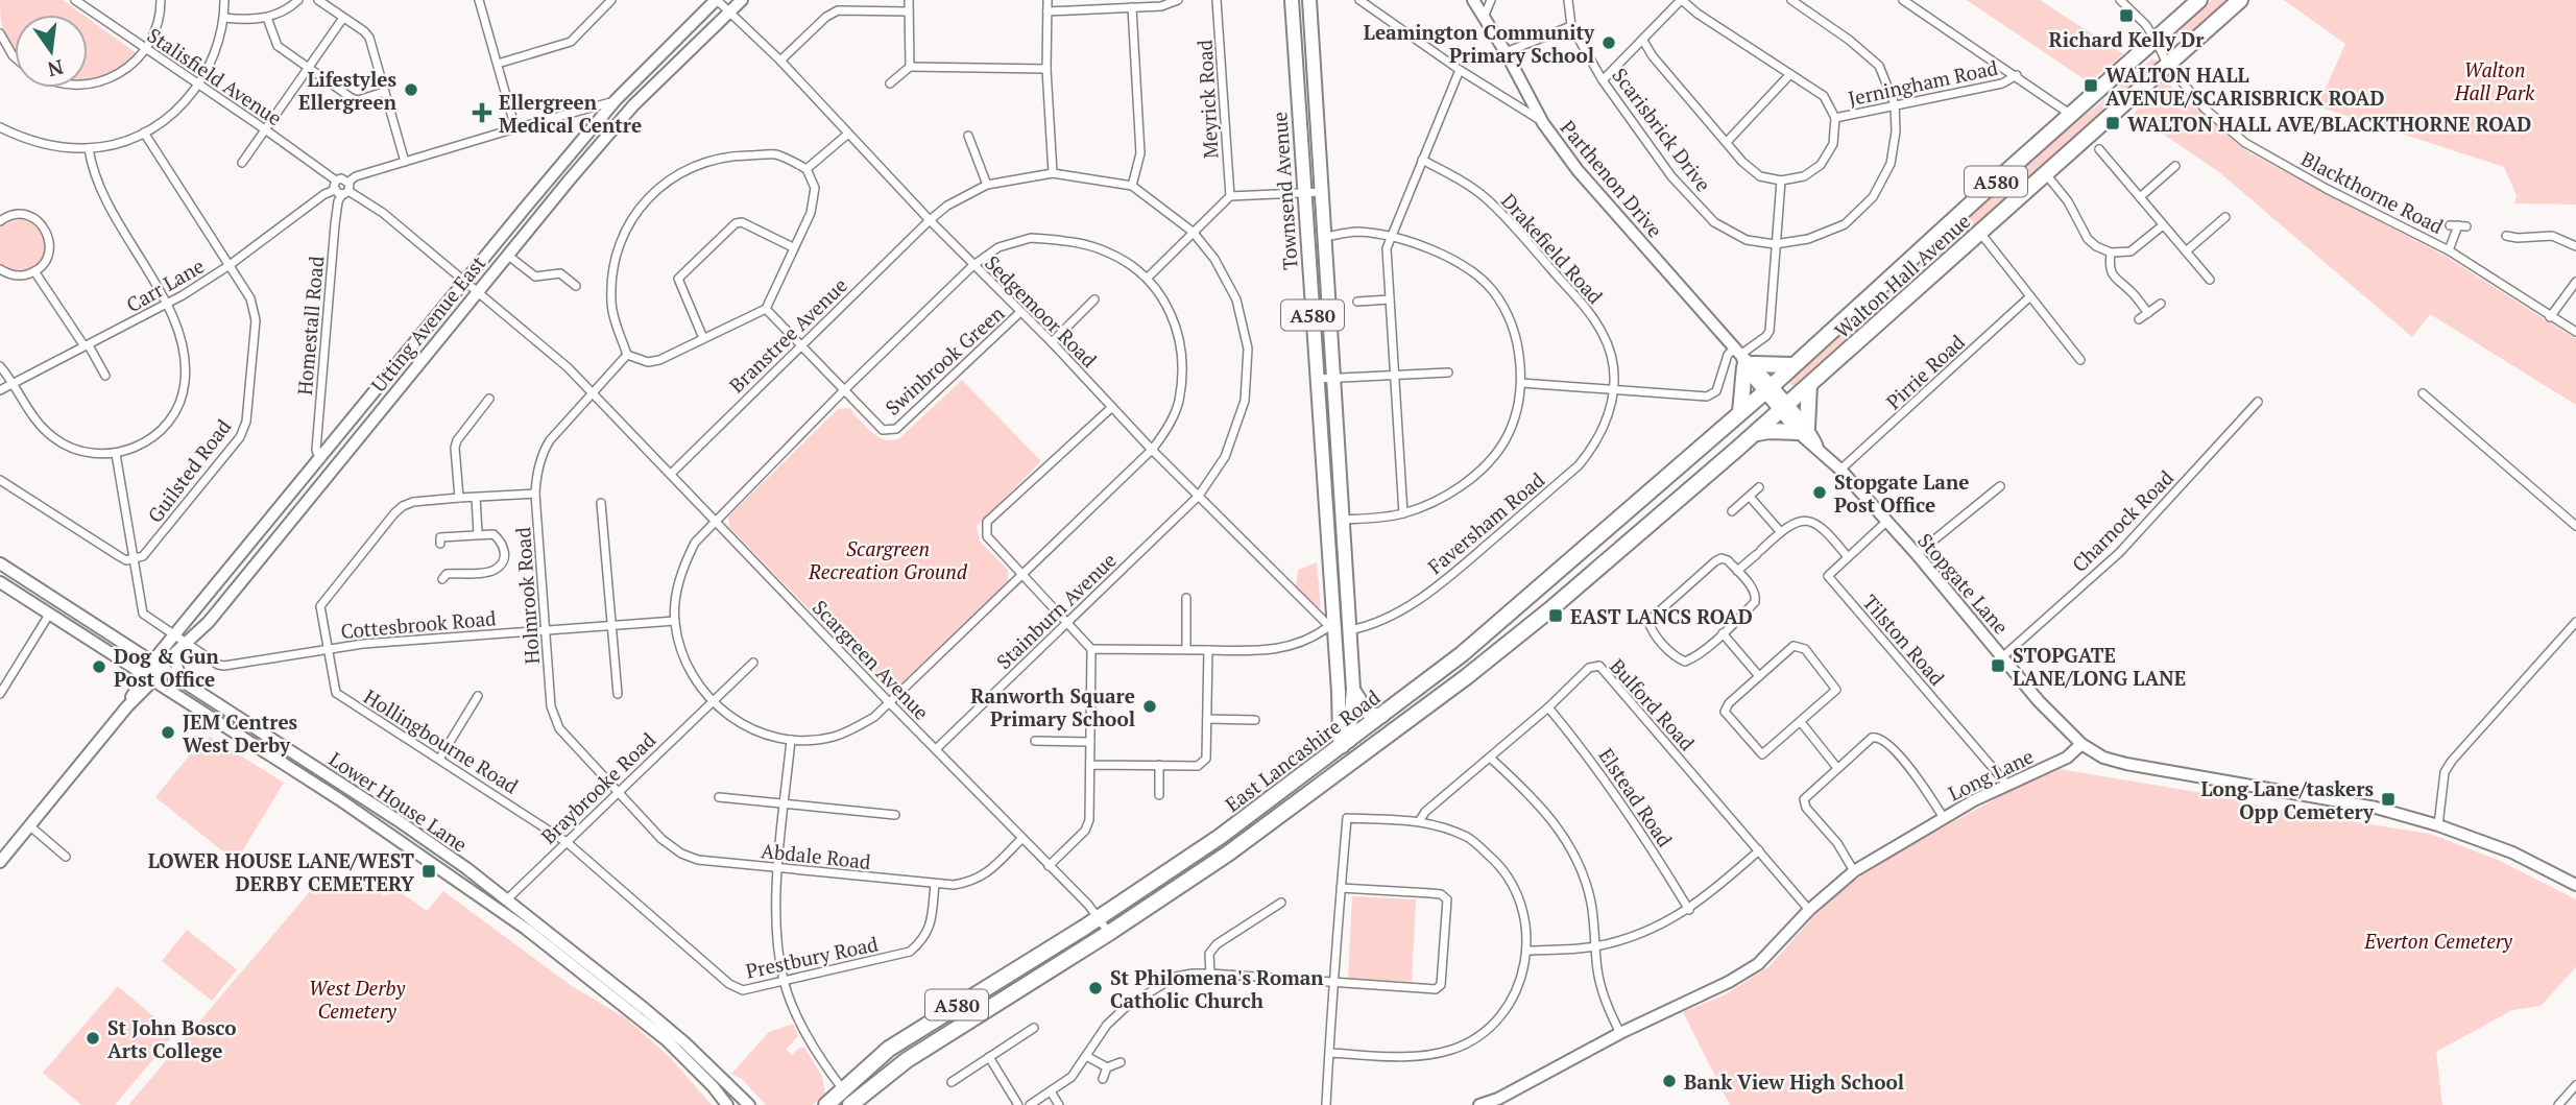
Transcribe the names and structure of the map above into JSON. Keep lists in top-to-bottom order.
{
  "streets": {
    "highway": ["A580", "Walton Hall Avenue", "East Lancashire Road"],
    "main road": ["Townsend Avenue"],
    "street": [
      "Stalisfield Avenue",
      "Jerningham Road",
      "Meyrick Road",
      "Scarisbrick Drive",
      "Parthenon Drive",
      "Blackthorne Road",
      "Drakefield Road",
      "Carr Lane",
      "Sedgemoor Road",
      "Utting Avenue East",
      "Homestall Road",
      "Branstree Avenue",
      "Swinbrook Green",
      "Pirrie Road",
      "Guilsted Road",
      "Charnock Road",
      "Faversham Road",
      "Stopgate Lane",
      "Holmrook Road",
      "Stainburn Avenue",
      "Cottesbrook Road",
      "Tilston Road",
      "Scargreen Avenue",
      "Bulford Road",
      "Hollingbourne Road",
      "Long Lane",
      "Braybrooke Road",
      "Elstead Road",
      "Lower House Lane",
      "Abdale Road",
      "Prestbury Road"
    ]
  },
  "crossings": [
    ["Stalisfield Avenue", "Carr Lane"],
    ["Stalisfield Avenue", "Utting Avenue East"],
    ["Stalisfield Avenue", "Homestall Road"],
    ["Stalisfield Avenue", "Scargreen Avenue"],
    ["Jerningham Road", "Scarisbrick Drive"],
    ["Parthenon Drive", "Walton Hall Avenue"],
    ["Parthenon Drive", "Stopgate Lane"],
    ["Parthenon Drive", "East Lancashire Road"],
    ["A580", "Townsend Avenue"],
    ["A580", "East Lancashire Road"],
    ["Townsend Avenue", "Sedgemoor Road"],
    ["Townsend Avenue", "Faversham Road"],
    ["Townsend Avenue", "East Lancashire Road"],
    ["Blackthorne Road", "Walton Hall Avenue"],
    ["Drakefield Road", "Faversham Road"],
    ["Walton Hall Avenue", "Stopgate Lane"],
    ["Walton Hall Avenue", "East Lancashire Road"],
    ["Carr Lane", "Utting Avenue East"],
    ["Carr Lane", "Homestall Road"],
    ["Carr Lane", "Guilsted Road"],
    ["Sedgemoor Road", "Utting Avenue East"],
    ["Sedgemoor Road", "Branstree Avenue"],
    ["Sedgemoor Road", "Swinbrook Green"],
    ["Sedgemoor Road", "Faversham Road"],
    ["Sedgemoor Road", "Stainburn Avenue"],
    ["Utting Avenue East", "Homestall Road"],
    ["Utting Avenue East", "Cottesbrook Road"],
    ["Utting Avenue East", "Scargreen Avenue"],
    ["Utting Avenue East", "Lower House Lane"],
    ["Branstree Avenue", "Swinbrook Green"],
    ["Branstree Avenue", "Stainburn Avenue"],
    ["Branstree Avenue", "Scargreen Avenue"],
    ["Pirrie Road", "Stopgate Lane"],
    ["Guilsted Road", "Cottesbrook Road"],
    ["Charnock Road", "Stopgate Lane"],
    ["Stopgate Lane", "Tilston Road"],
    ["Stopgate Lane", "East Lancashire Road"],
    ["Stopgate Lane", "Long Lane"],
    ["Holmrook Road", "Cottesbrook Road"],
    ["Holmrook Road", "Scargreen Avenue"],
    ["Holmrook Road", "Hollingbourne Road"],
    ["Holmrook Road", "Braybrooke Road"],
    ["Holmrook Road", "Abdale Road"],
    ["Stainburn Avenue", "Scargreen Avenue"],
    ["Cottesbrook Road", "Hollingbourne Road"],
    ["Tilston Road", "Long Lane"],
    ["Scargreen Avenue", "East Lancashire Road"],
    ["Scargreen Avenue", "Abdale Road"],
    ["Bulford Road", "Long Lane"],
    ["Bulford Road", "Elstead Road"],
    ["Hollingbourne Road", "Braybrooke Road"],
    ["Hollingbourne Road", "Prestbury Road"],
    ["Braybrooke Road", "Lower House Lane"],
    ["Braybrooke Road", "Abdale Road"],
    ["Braybrooke Road", "Prestbury Road"],
    ["Abdale Road", "Prestbury Road"]
  ],
  "parks": [
    "Walton Hall Park",
    "Scargreen Recreation Ground",
    "Everton Cemetery",
    "West Derby Cemetery"
  ],
  "places": {
    "transit": [
      "Richard Kelly Dr",
      "WALTON HALL AVENUE/SCARISBRICK ROAD",
      "WALTON HALL AVE/BLACKTHORNE ROAD",
      "EAST LANCS ROAD",
      "STOPGATE LANE/LONG LANE",
      "Long Lane/taskers Opp Cemetery",
      "LOWER HOUSE LANE/WEST DERBY CEMETERY"
    ],
    "other": [
      "Leamington Community Primary School",
      "Lifestyles Ellergreen",
      "Stopgate Lane Post Office",
      "Dog & Gun Post Office",
      "Ranworth Square Primary School",
      "JEM Centres West Derby",
      "St Philomena's Roman Catholic Church",
      "St John Bosco Arts College",
      "Bank View High School"
    ],
    "health": ["Ellergreen Medical Centre"]
  },
  "north": "bottom"
}
